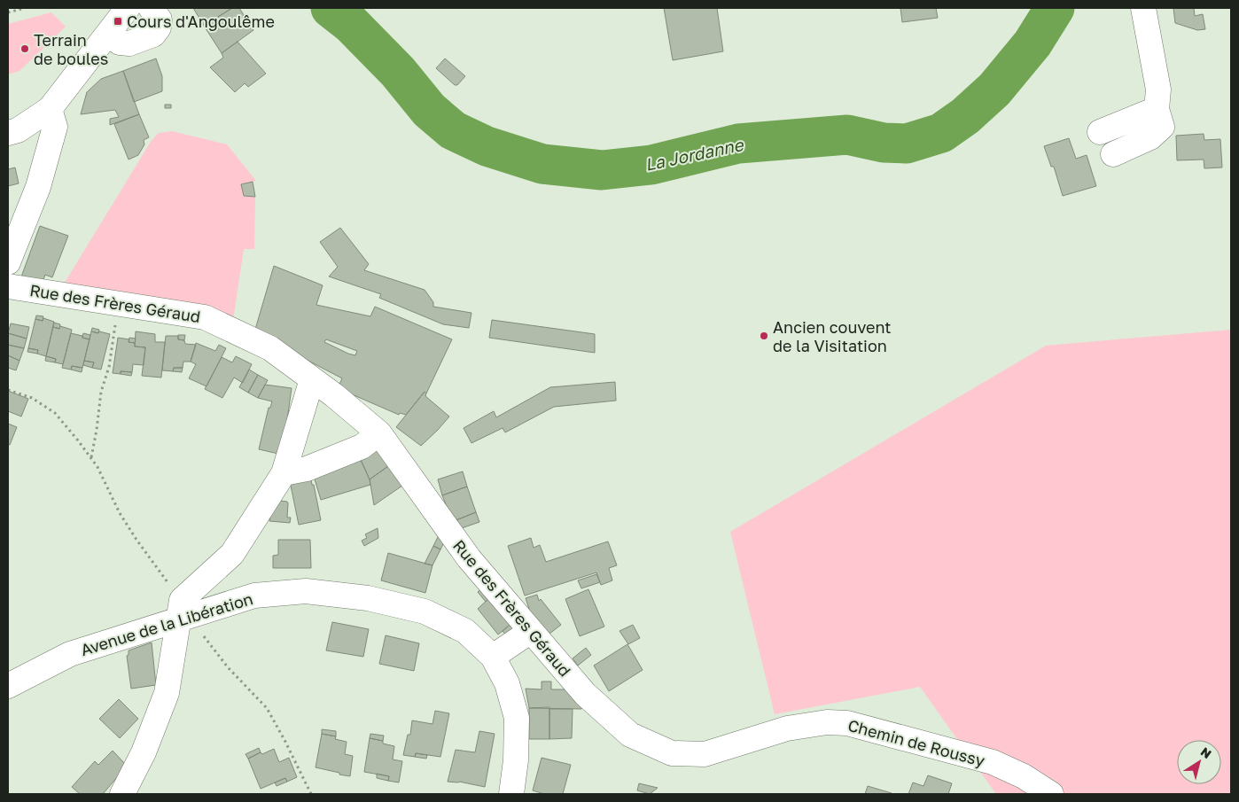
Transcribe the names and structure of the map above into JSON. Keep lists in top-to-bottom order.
{
  "streets": {
    "street": ["Rue des Frères Géraud", "Avenue de la Libération", "Chemin de Roussy"]
  },
  "crossings": [
    ["Rue des Frères Géraud", "Avenue de la Libération"],
    ["Rue des Frères Géraud", "Chemin de Roussy"]
  ],
  "water": ["La Jordanne"],
  "places": {
    "transit": ["Cours d'Angoulême"],
    "other": ["Terrain de boules", "Ancien couvent de la Visitation"]
  },
  "north": "top right"
}
